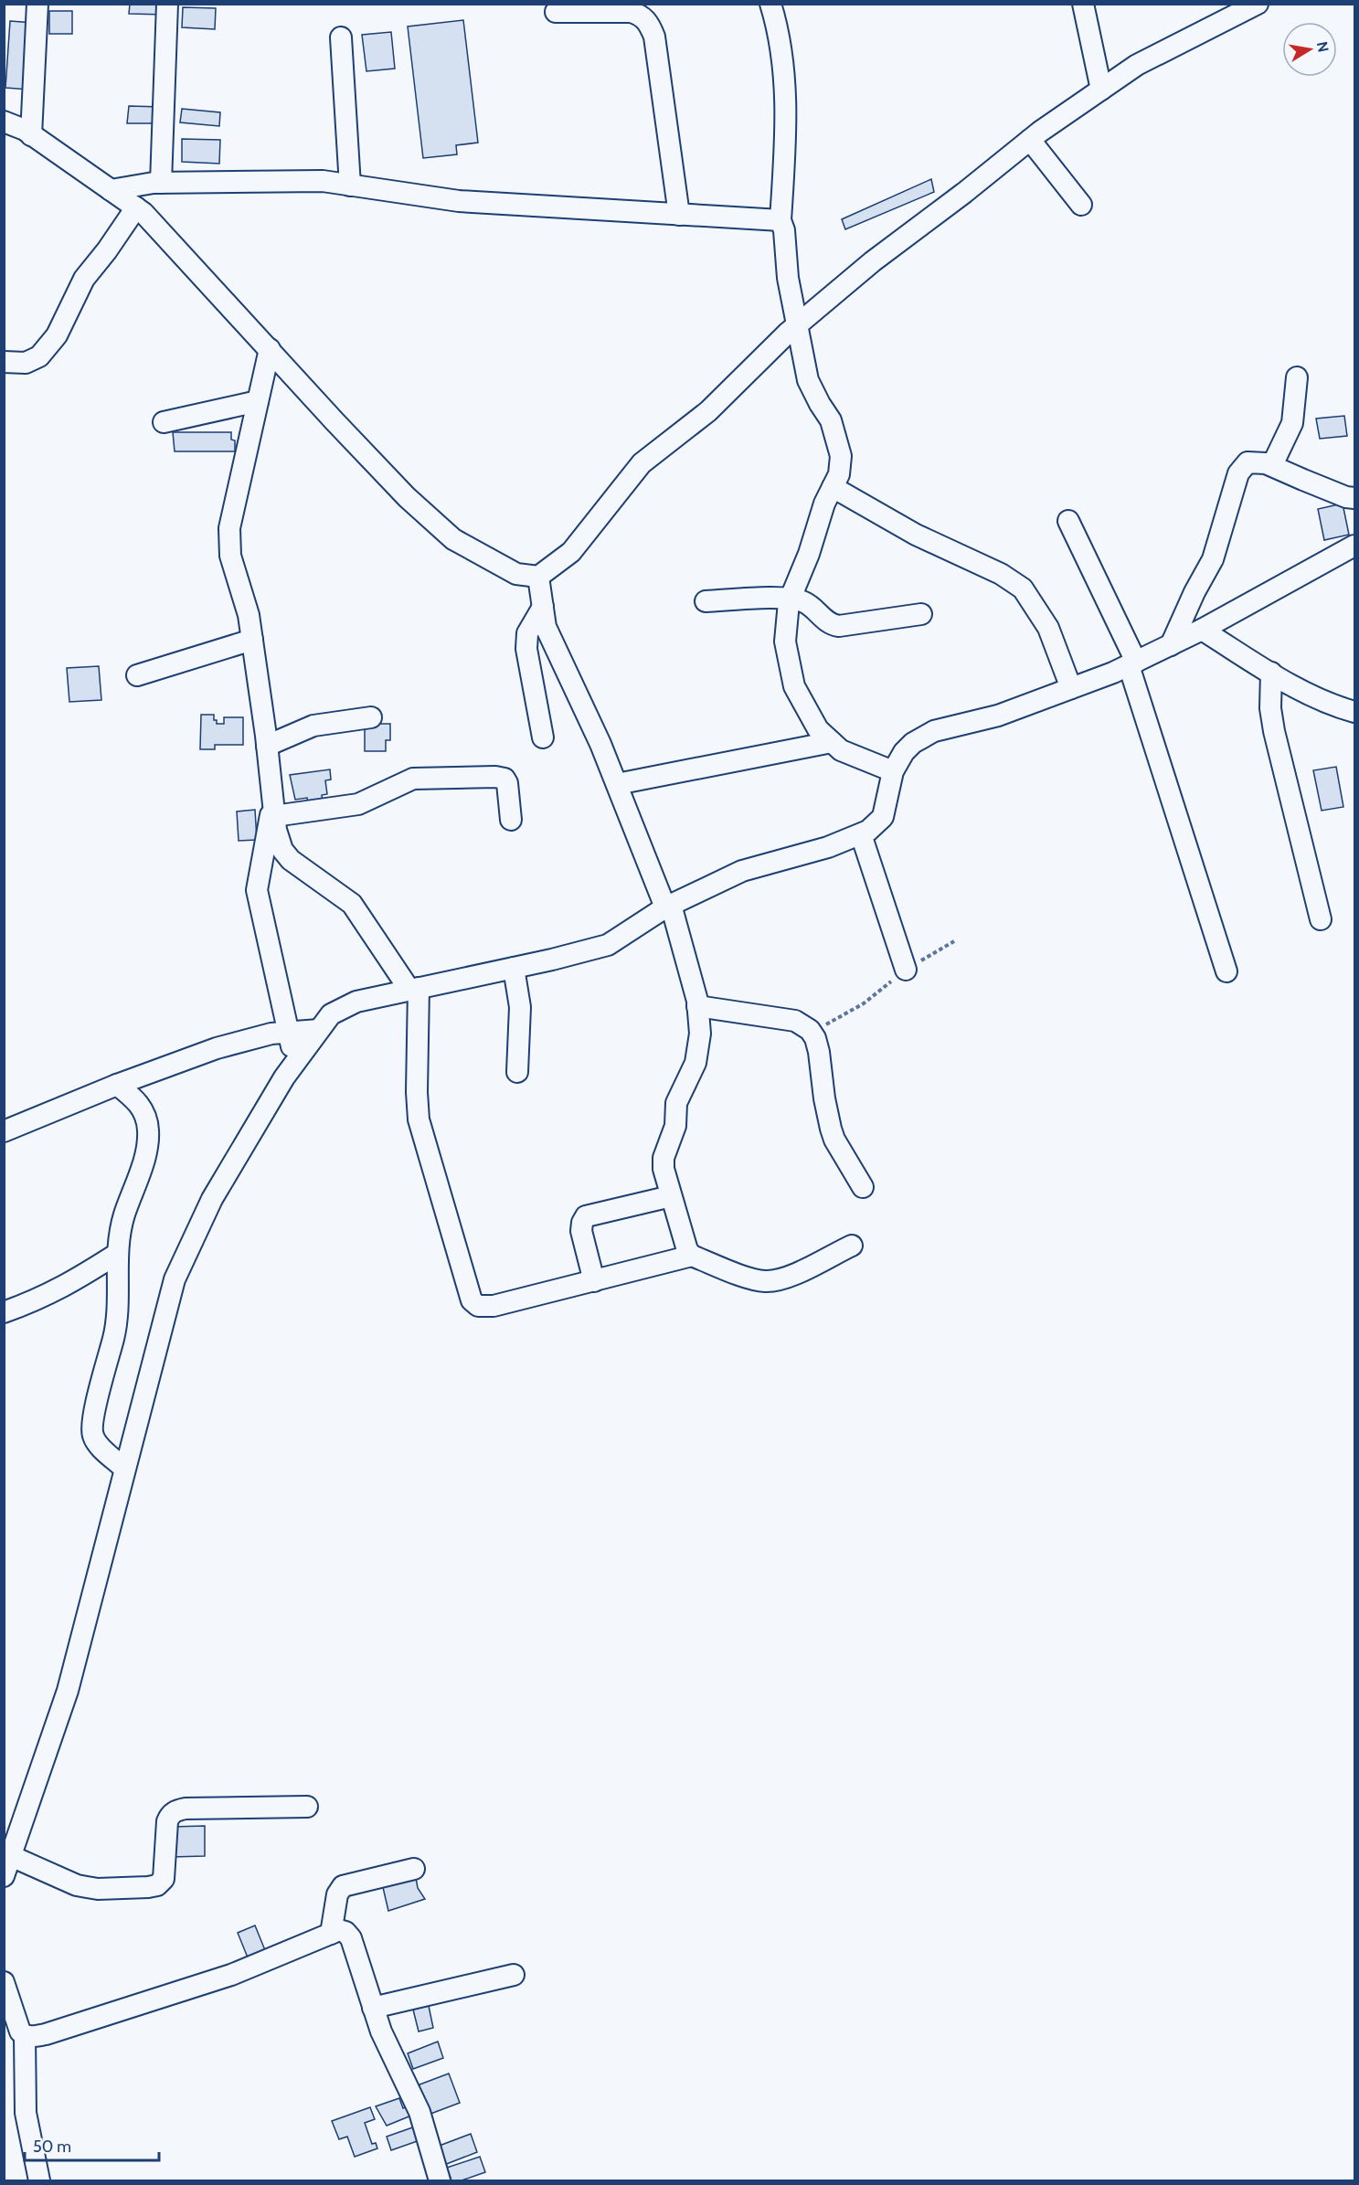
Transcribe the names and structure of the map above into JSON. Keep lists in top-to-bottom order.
{
  "scale_bar": "50 m",
  "north": "right"
}
